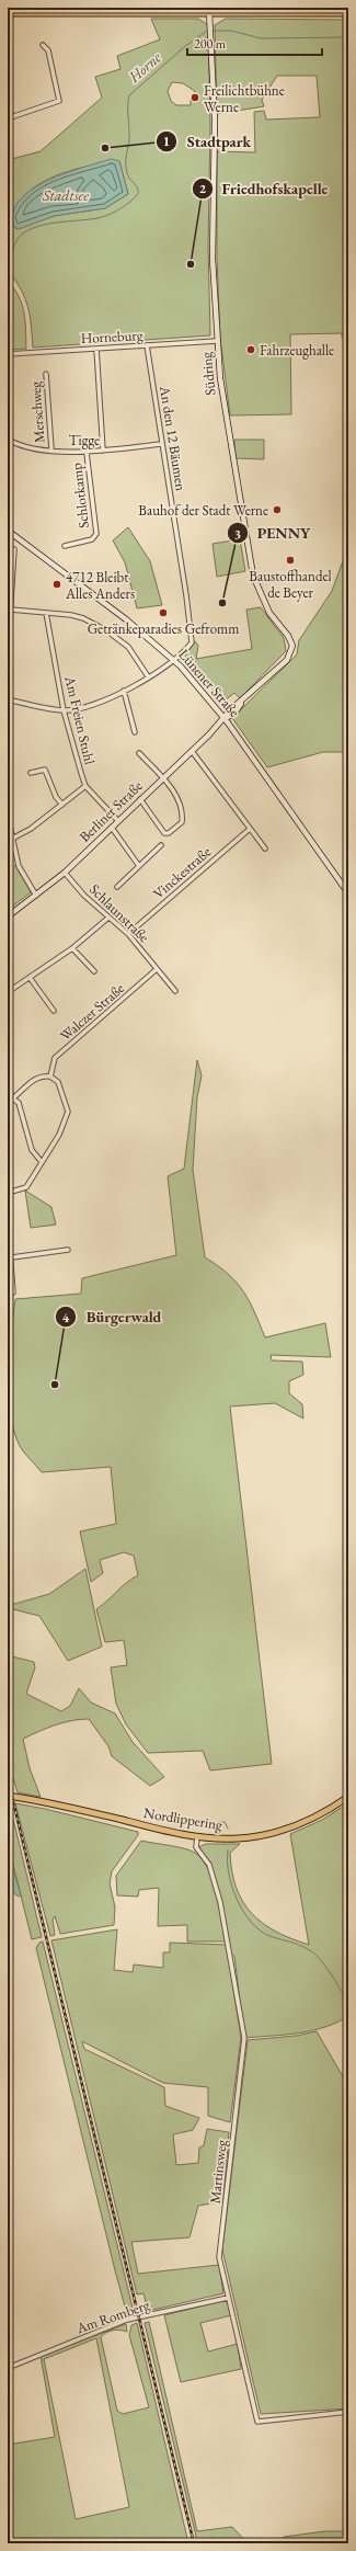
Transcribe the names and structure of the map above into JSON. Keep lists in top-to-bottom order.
{
  "streets": {
    "main road": ["Nordlippering"],
    "street": [
      "Horneburg",
      "Südring",
      "Merschweg",
      "An den 12 Bäumen",
      "Tigge",
      "Schlotkamp",
      "Lünener Straße",
      "Am Freien Stuhl",
      "Berliner Straße",
      "Vinckestraße",
      "Schlaunstraße",
      "Walczer Straße",
      "Martinsweg",
      "Am Romberg"
    ]
  },
  "crossings": [
    ["Horneburg", "Südring"],
    ["Horneburg", "An den 12 Bäumen"],
    ["Südring", "Lünener Straße"],
    ["Südring", "Berliner Straße"],
    ["Merschweg", "Tigge"],
    ["An den 12 Bäumen", "Tigge"],
    ["An den 12 Bäumen", "Lünener Straße"],
    ["An den 12 Bäumen", "Am Freien Stuhl"],
    ["Tigge", "Schlotkamp"],
    ["Lünener Straße", "Berliner Straße"],
    ["Am Freien Stuhl", "Berliner Straße"],
    ["Berliner Straße", "Schlaunstraße"],
    ["Vinckestraße", "Schlaunstraße"],
    ["Schlaunstraße", "Walczer Straße"],
    ["Nordlippering", "Martinsweg"],
    ["Martinsweg", "Am Romberg"]
  ],
  "water": ["Horne", "Stadtsee"],
  "places": [
    "Freilichtbühne Werne",
    "Stadtpark",
    "Friedhofskapelle",
    "Fahrzeughalle",
    "Bauhof der Stadt Werne",
    "Baustoffhandel de Beyer",
    "4712 Bleibt Alles Anders",
    "PENNY",
    "Getränkeparadies Gefromm",
    "Bürgerwald"
  ],
  "scale_bar": "200 m"
}
